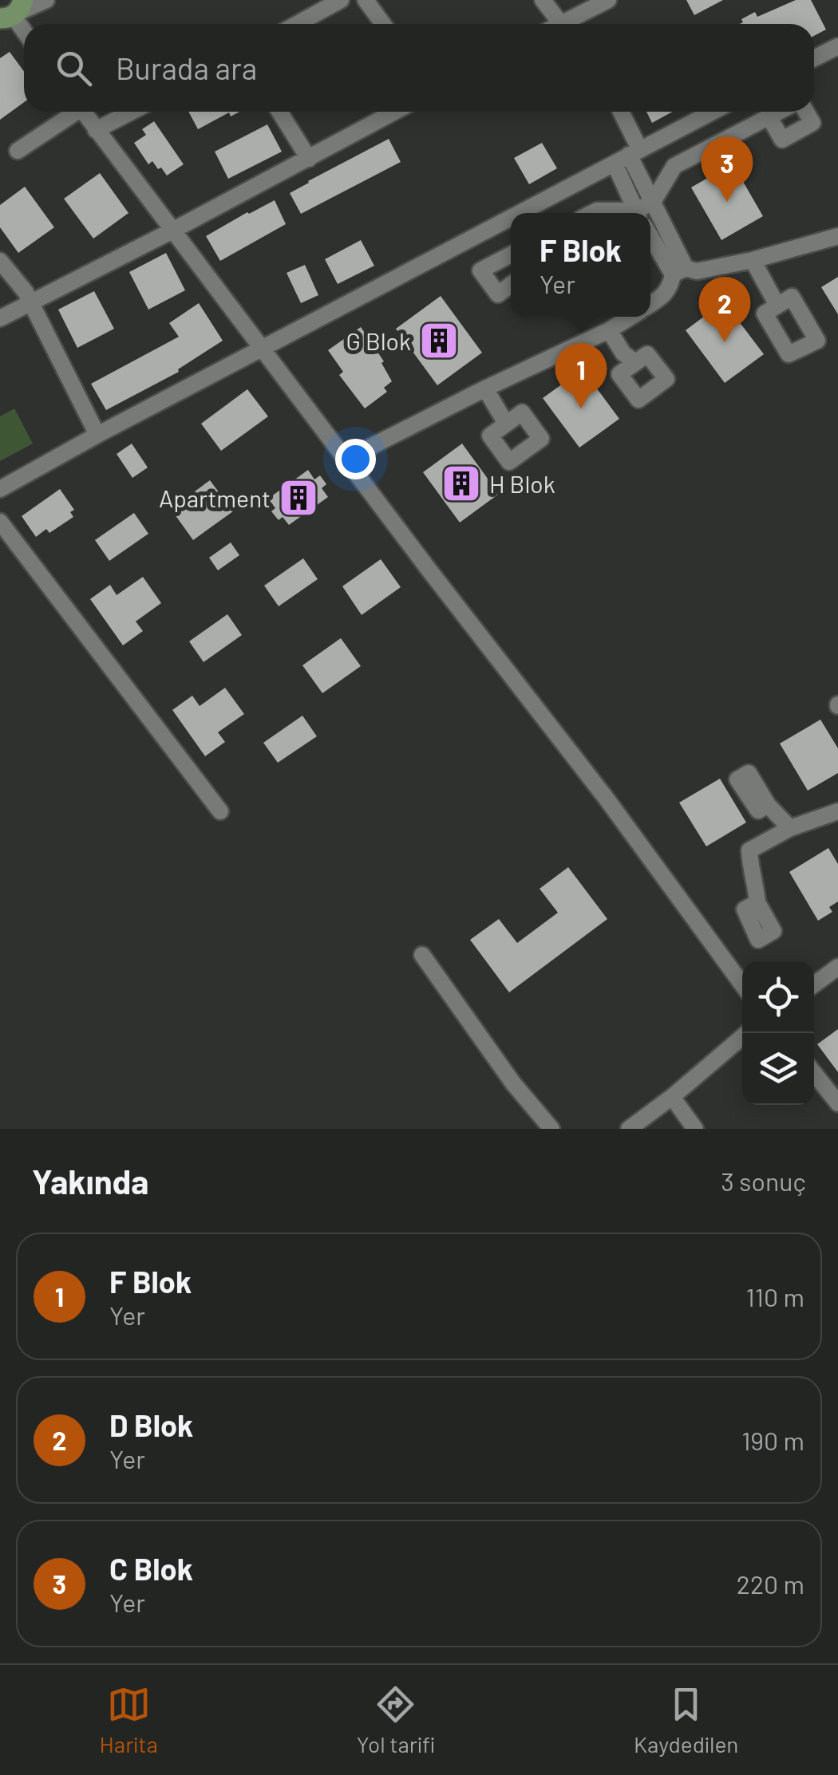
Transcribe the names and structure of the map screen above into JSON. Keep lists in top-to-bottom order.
{
  "places": {
    "building": ["G Blok", "H Blok", "Apartment"]
  },
  "page": {
    "search": "Burada ara",
    "pins": ["3", "2", "1"],
    "popup": ["F Blok", "Yer"],
    "heading": ["Yakında", "3 sonuç"],
    "list": [
      {
        "mark": "1",
        "name": "F Blok",
        "note": "Yer",
        "value": "110 m"
      },
      {
        "mark": "2",
        "name": "D Blok",
        "note": "Yer",
        "value": "190 m"
      },
      {
        "mark": "3",
        "name": "C Blok",
        "note": "Yer",
        "value": "220 m"
      }
    ],
    "nav": ["Harita", "Yol tarifi", "Kaydedilen"]
  }
}
